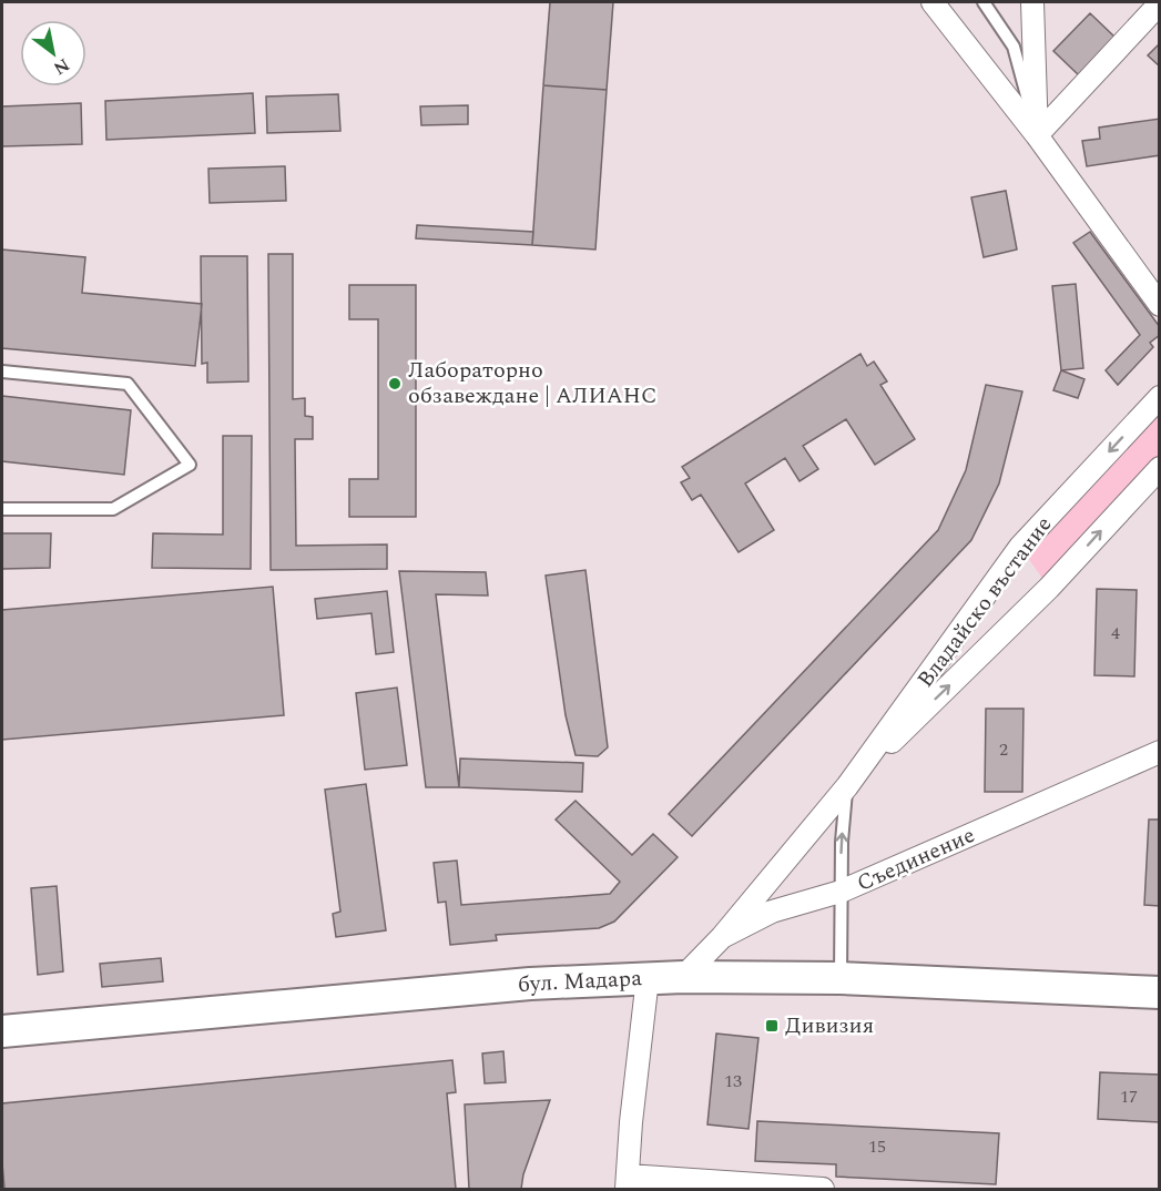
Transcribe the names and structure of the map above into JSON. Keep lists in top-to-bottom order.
{
  "streets": {
    "main road": ["бул. Мадара"],
    "street": ["Владайско въстание", "Съединение"]
  },
  "crossings": [
    ["Владайско въстание", "Съединение"],
    ["Съединение", "бул. Мадара"]
  ],
  "places": {
    "other": ["Лабораторно обзавеждане | АЛИАНС"],
    "transit": ["Дивизия"]
  },
  "house_numbers": [
    "4",
    "2",
    "13",
    "17",
    "15"
  ],
  "north": "bottom right"
}
